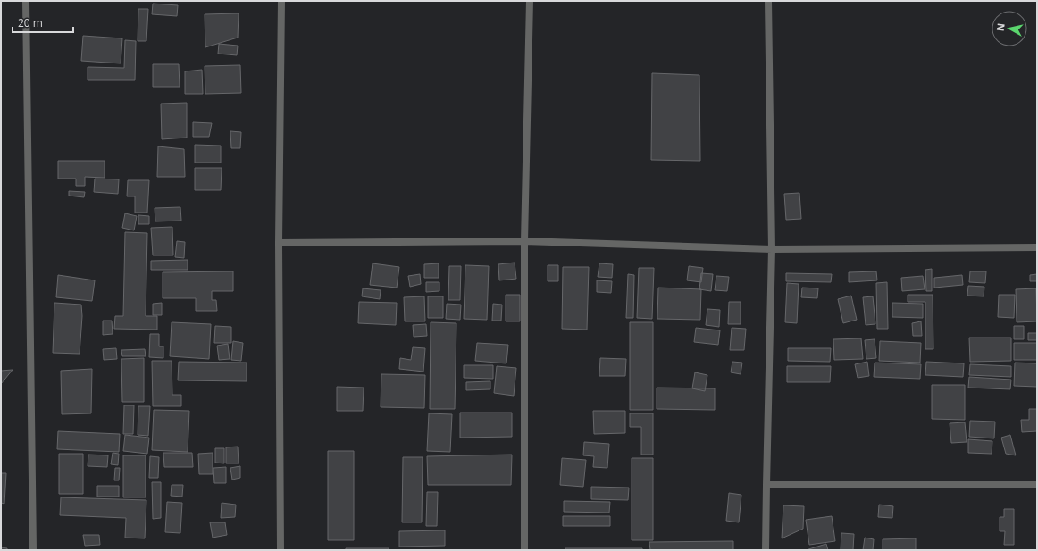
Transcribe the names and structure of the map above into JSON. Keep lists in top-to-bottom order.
{
  "scale_bar": "20 m",
  "north": "left"
}
